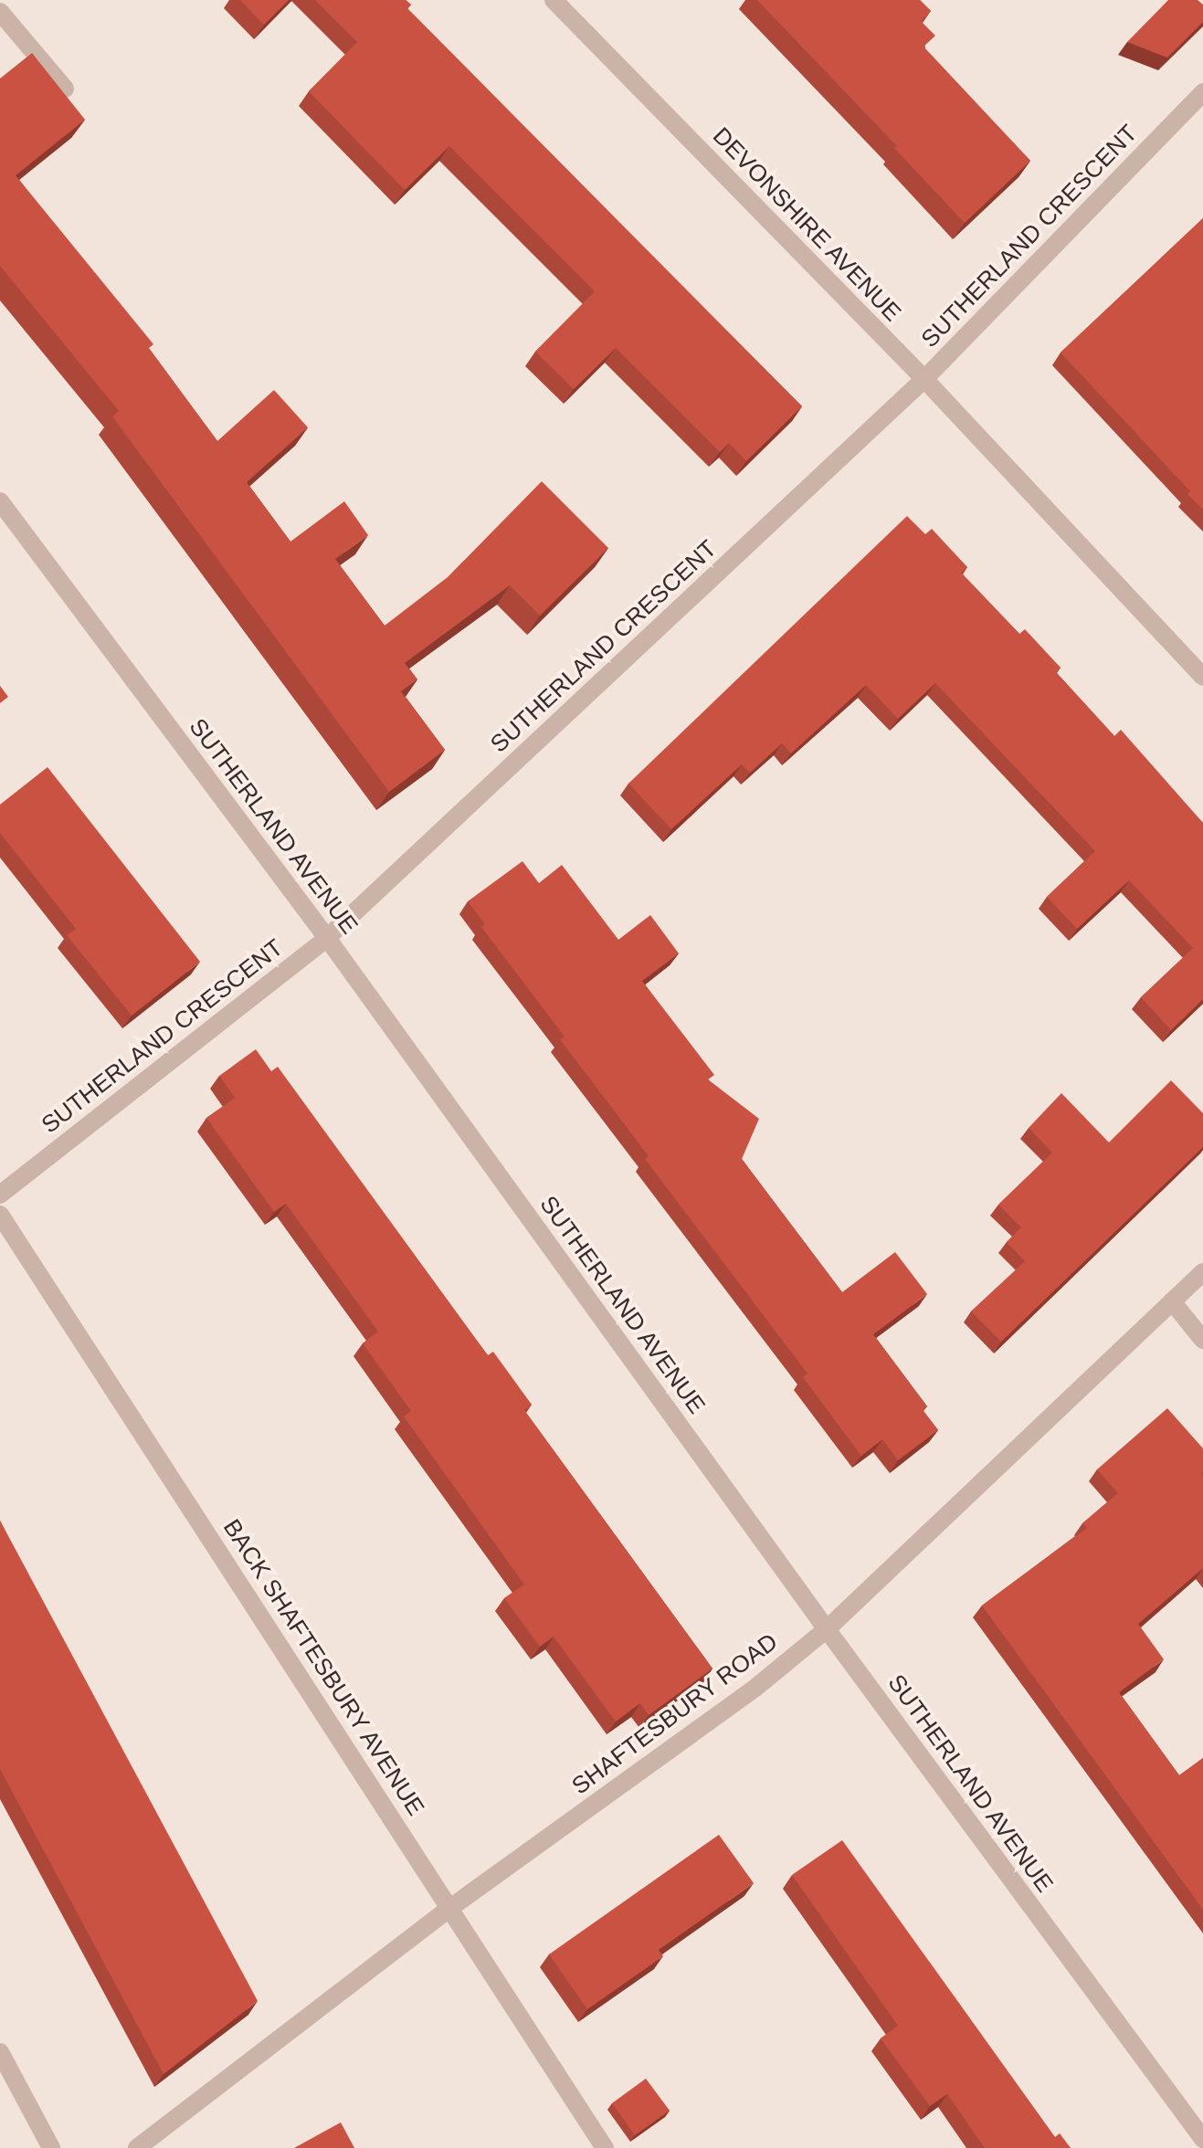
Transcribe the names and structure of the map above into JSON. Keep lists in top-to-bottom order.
{
  "streets": {
    "street": [
      "DEVONSHIRE AVENUE",
      "SUTHERLAND CRESCENT",
      "SUTHERLAND AVENUE",
      "BACK SHAFTESBURY AVENUE",
      "SHAFTESBURY ROAD"
    ]
  },
  "crossings": [
    ["DEVONSHIRE AVENUE", "SUTHERLAND CRESCENT"],
    ["SUTHERLAND CRESCENT", "SUTHERLAND AVENUE"],
    ["SUTHERLAND AVENUE", "SHAFTESBURY ROAD"],
    ["BACK SHAFTESBURY AVENUE", "SHAFTESBURY ROAD"]
  ]
}
